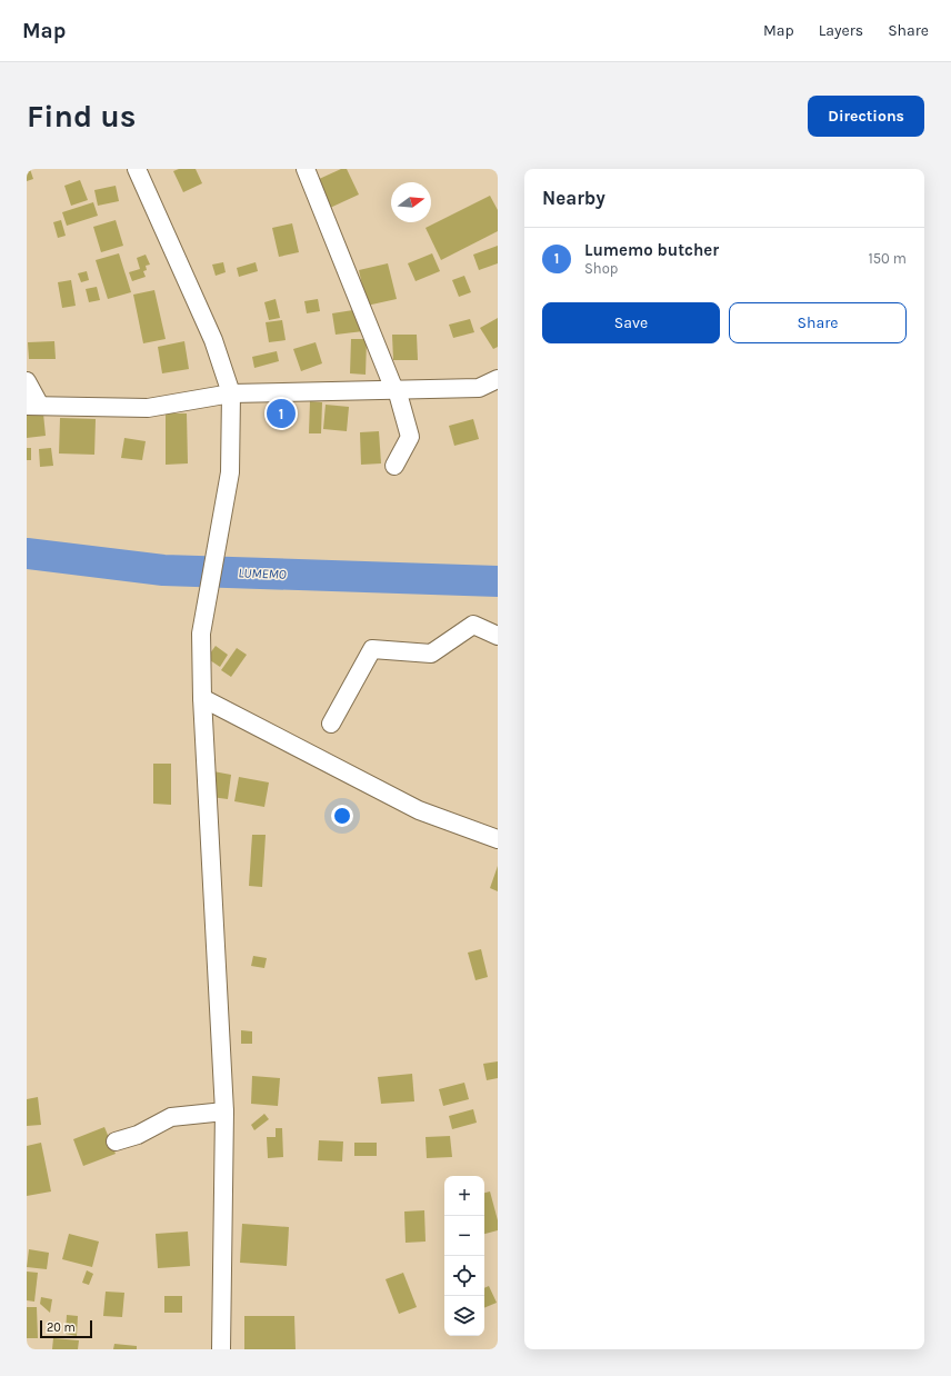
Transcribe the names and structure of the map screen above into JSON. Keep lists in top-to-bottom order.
{
  "water": ["LUMEMO"],
  "scale_bar": "20 m",
  "north": "right",
  "page": {
    "header": "Map",
    "nav": ["Map", "Layers", "Share"],
    "buttons": [
      "Directions",
      ["Save", "Share"]
    ],
    "title": "Find us",
    "heading": "Nearby",
    "list": [
      {
        "mark": "1",
        "name": "Lumemo butcher",
        "note": "Shop",
        "value": "150 m"
      }
    ],
    "pins": "1",
    "map_buttons": ["+", "−"],
    "scale": "20 m"
  }
}
